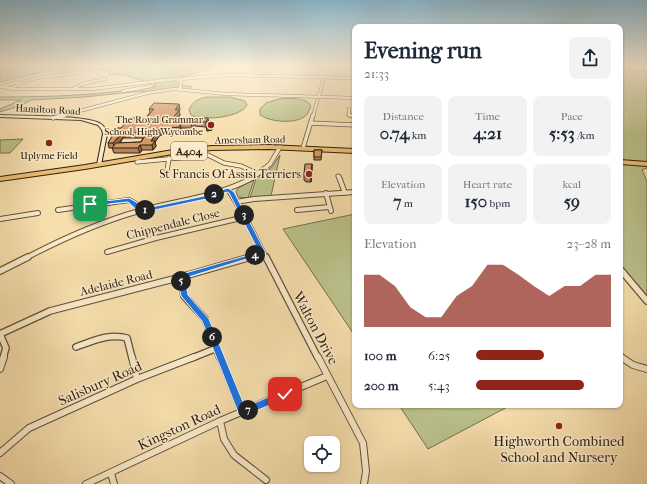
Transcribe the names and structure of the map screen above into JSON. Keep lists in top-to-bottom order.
{
  "streets": {
    "main road": ["Amersham Road", "A404"],
    "street": [
      "Hamilton Road",
      "Chippendale Close",
      "Adelaide Road",
      "Walton Drive",
      "Salisbury Road",
      "Kingston Road"
    ]
  },
  "crossings": [
    ["Hamilton Road", "Amersham Road"],
    ["Hamilton Road", "A404"],
    ["Amersham Road", "A404"],
    ["Chippendale Close", "Walton Drive"],
    ["Adelaide Road", "Walton Drive"],
    ["Walton Drive", "Kingston Road"]
  ],
  "places": [
    "The Royal Grammar School, High Wycombe",
    "Uplyme Field",
    "St Francis Of Assisi Terriers",
    "Highworth Combined School and Nursery"
  ],
  "page": {
    "heading": ["Evening run", "21:33"],
    "stats": [
      ["Distance", "0.74 km"],
      ["Time", "4:21"],
      ["Pace", "5:53 /km"],
      ["Elevation", "7 m"],
      ["Heart rate", "150 bpm"],
      ["kcal", "59"]
    ],
    "pins": [
      "2",
      "1",
      "3",
      "4",
      "5",
      "6",
      "7"
    ],
    "chart": ["Elevation", "23–28 m"],
    "list": [
      {
        "name": "100 m",
        "note": "6:25"
      },
      {
        "name": "200 m",
        "note": "5:43"
      }
    ]
  }
}
